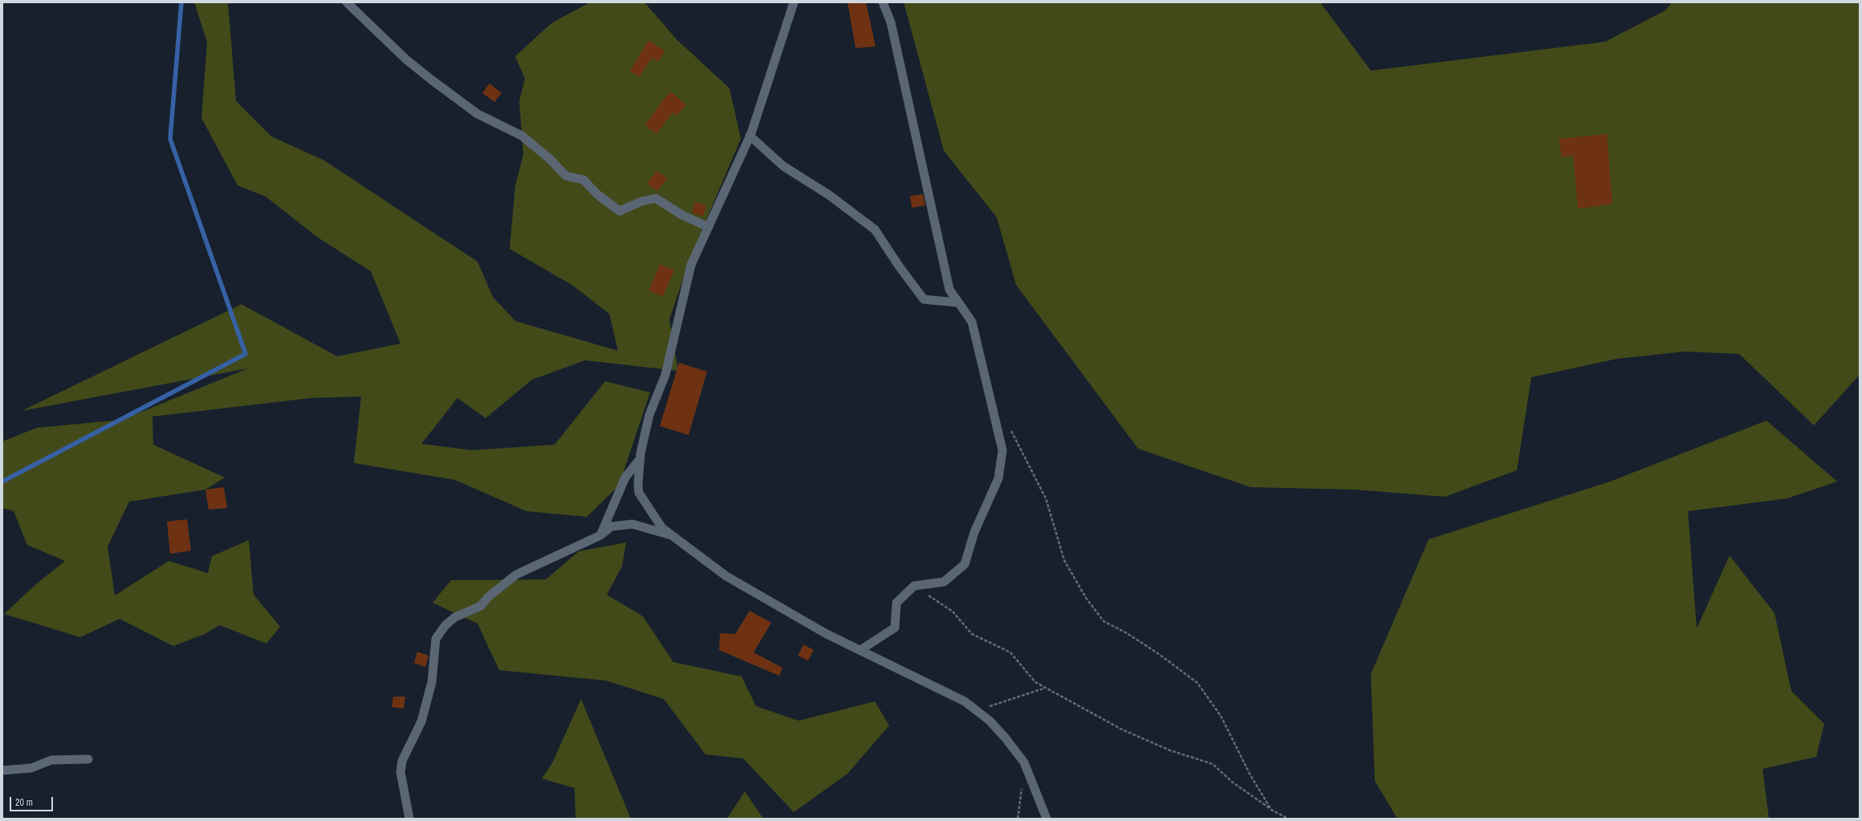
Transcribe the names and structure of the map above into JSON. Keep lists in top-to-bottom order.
{
  "scale_bar": "20 m"
}
